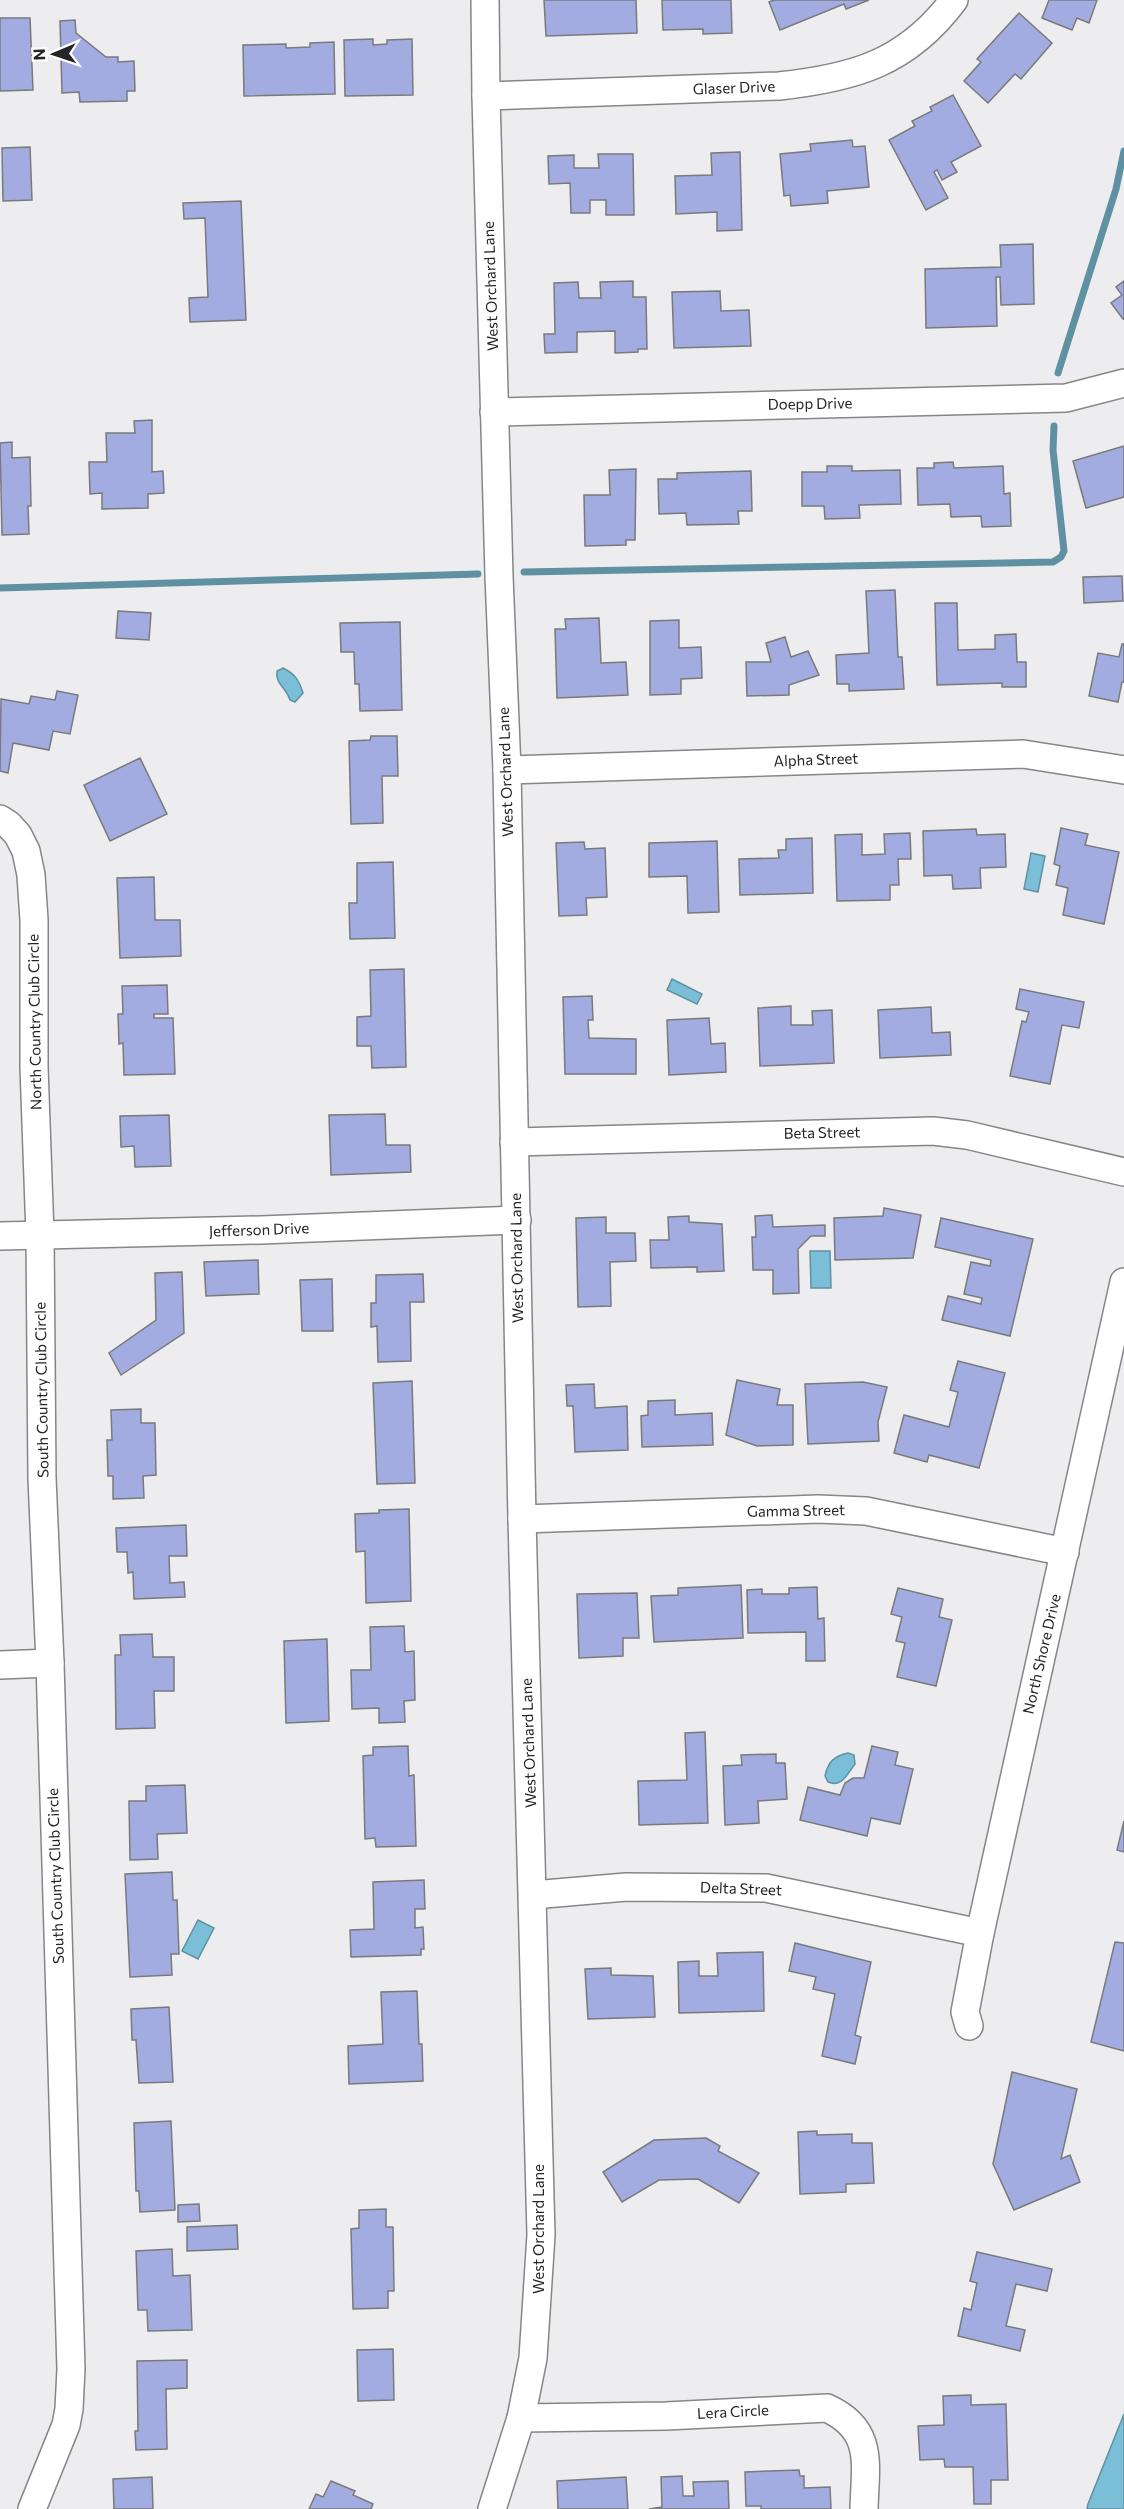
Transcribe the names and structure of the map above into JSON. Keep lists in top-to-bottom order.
{
  "streets": {
    "street": [
      "Glaser Drive",
      "West Orchard Lane",
      "Doepp Drive",
      "Alpha Street",
      "North Country Club Circle",
      "Beta Street",
      "Jefferson Drive",
      "South Country Club Circle",
      "Gamma Street",
      "North Shore Drive",
      "Delta Street",
      "Lera Circle"
    ]
  },
  "crossings": [
    ["Glaser Drive", "West Orchard Lane"],
    ["West Orchard Lane", "Doepp Drive"],
    ["West Orchard Lane", "Alpha Street"],
    ["West Orchard Lane", "Beta Street"],
    ["West Orchard Lane", "Jefferson Drive"],
    ["West Orchard Lane", "Gamma Street"],
    ["West Orchard Lane", "Delta Street"],
    ["West Orchard Lane", "Lera Circle"],
    ["North Country Club Circle", "Jefferson Drive"],
    ["North Country Club Circle", "South Country Club Circle"],
    ["Jefferson Drive", "South Country Club Circle"],
    ["Gamma Street", "North Shore Drive"],
    ["North Shore Drive", "Delta Street"]
  ],
  "north": "left"
}
